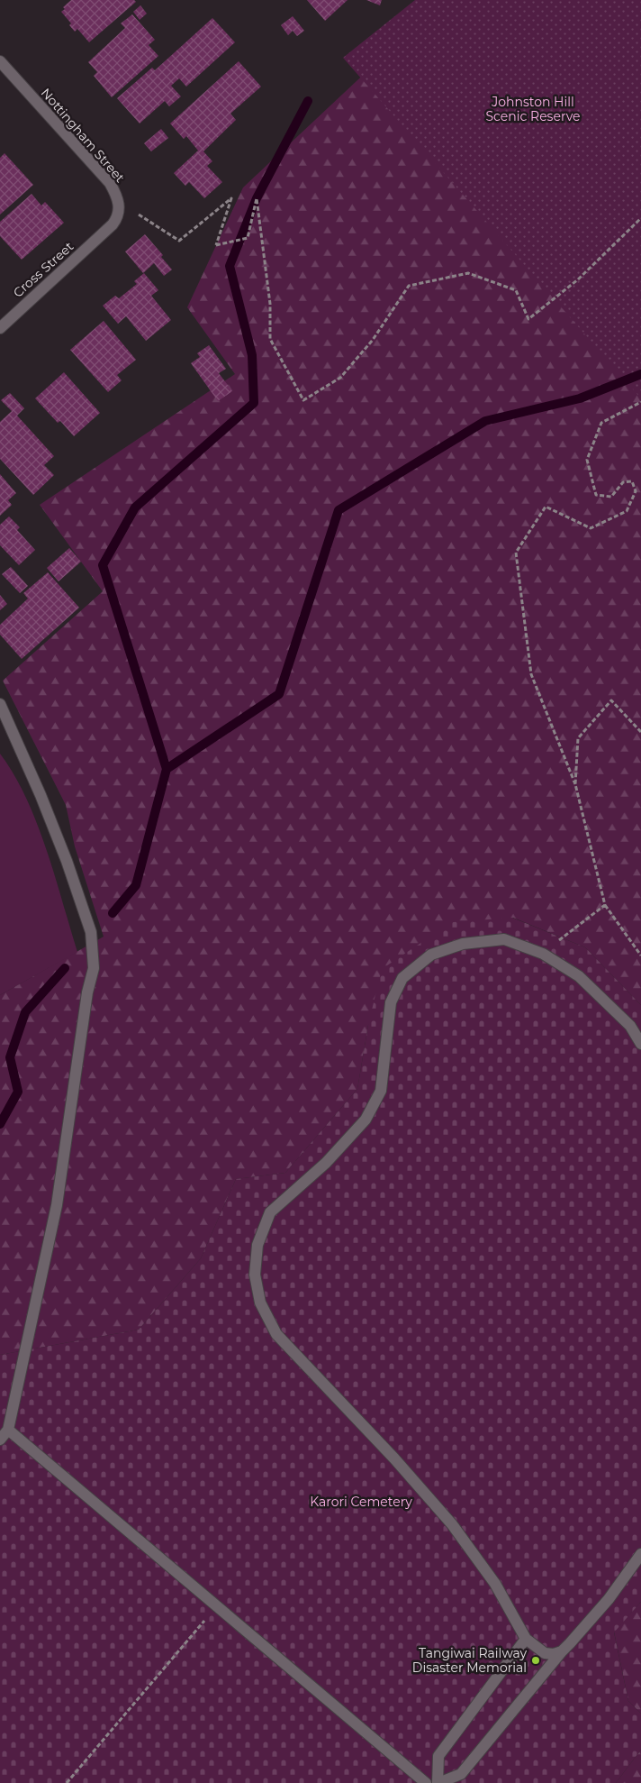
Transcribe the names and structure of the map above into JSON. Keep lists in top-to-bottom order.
{
  "streets": {
    "street": ["Nottingham Street", "Cross Street"]
  },
  "crossings": [
    ["Nottingham Street", "Cross Street"]
  ],
  "parks": ["Johnston Hill Scenic Reserve", "Karori Cemetery"],
  "places": ["Tangiwai Railway Disaster Memorial"]
}
